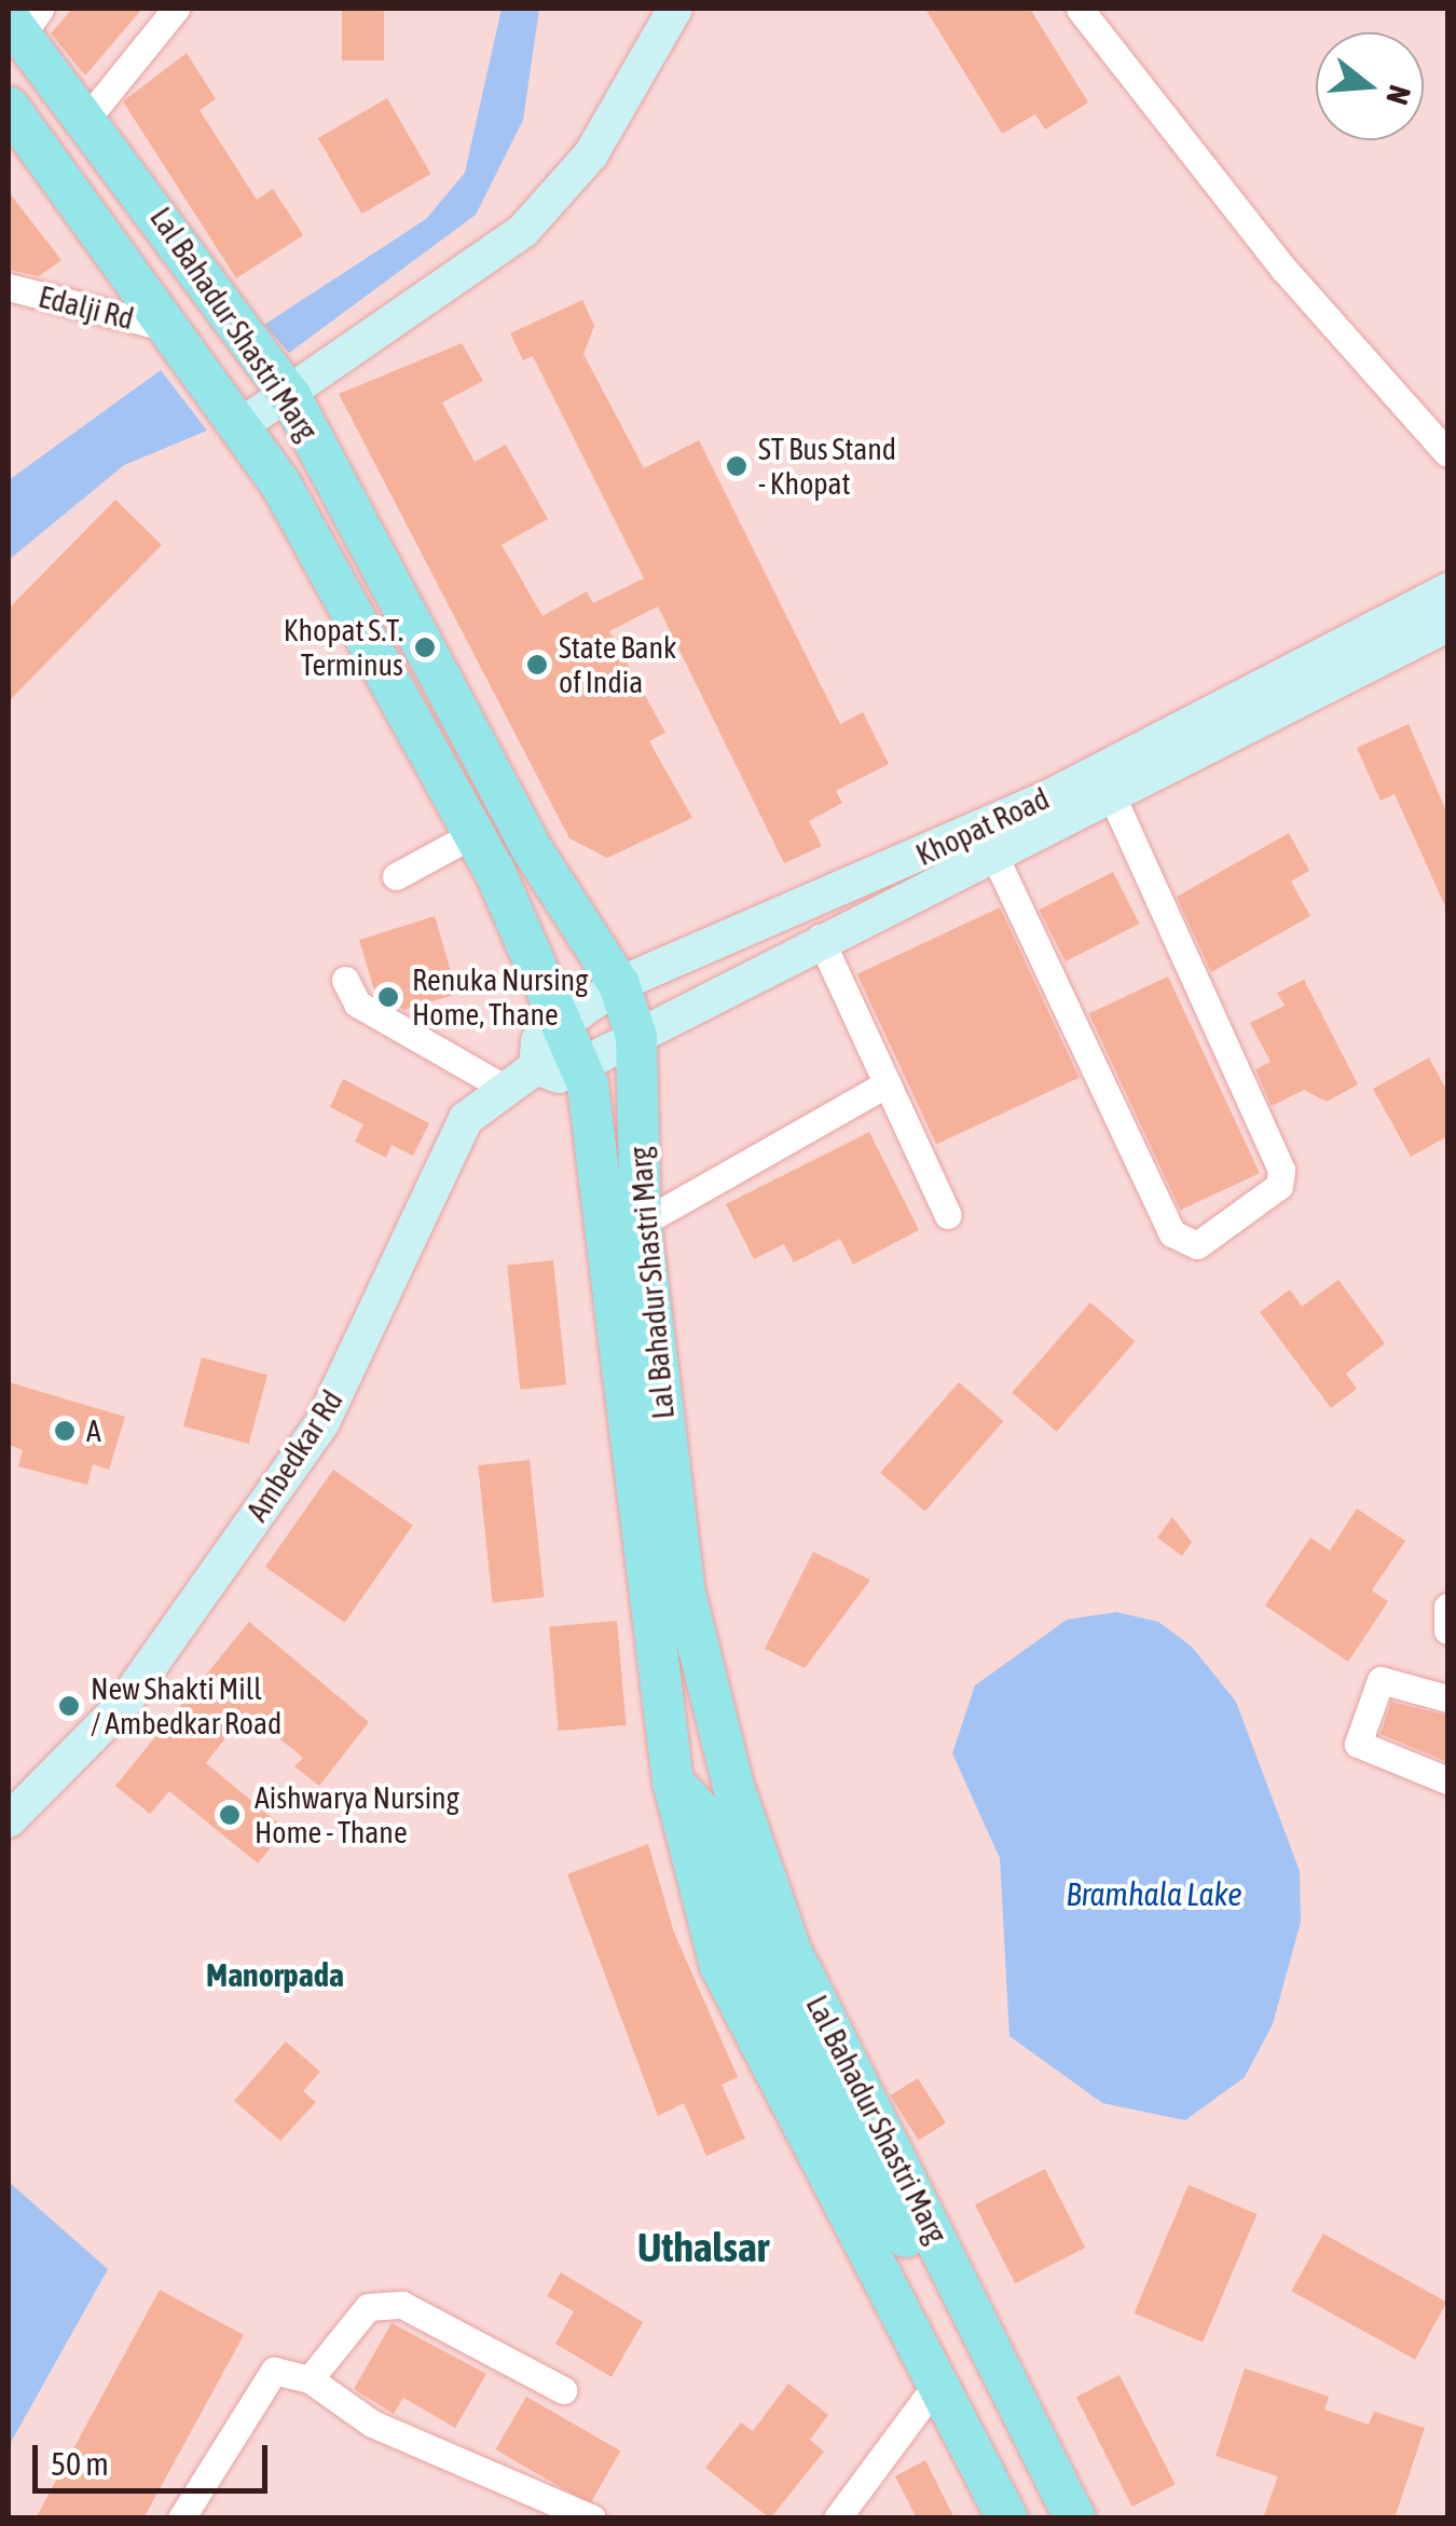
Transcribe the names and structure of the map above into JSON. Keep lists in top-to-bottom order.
{
  "streets": {
    "main road": ["Lal Bahadur Shastri Marg", "Khopat Road", "Ambedkar Rd"],
    "street": ["Edalji Rd"]
  },
  "crossings": [
    ["Edalji Rd", "Lal Bahadur Shastri Marg"],
    ["Lal Bahadur Shastri Marg", "Khopat Road"],
    ["Khopat Road", "Ambedkar Rd"]
  ],
  "districts": ["Manorpada", "Uthalsar"],
  "water": ["Bramhala Lake"],
  "places": [
    "ST Bus Stand - Khopat",
    "Khopat S.T. Terminus",
    "State Bank of India",
    "Renuka Nursing Home, Thane",
    "A",
    "New Shakti Mill / Ambedkar Road",
    "Aishwarya Nursing Home - Thane"
  ],
  "scale_bar": "50 m",
  "north": "right"
}
